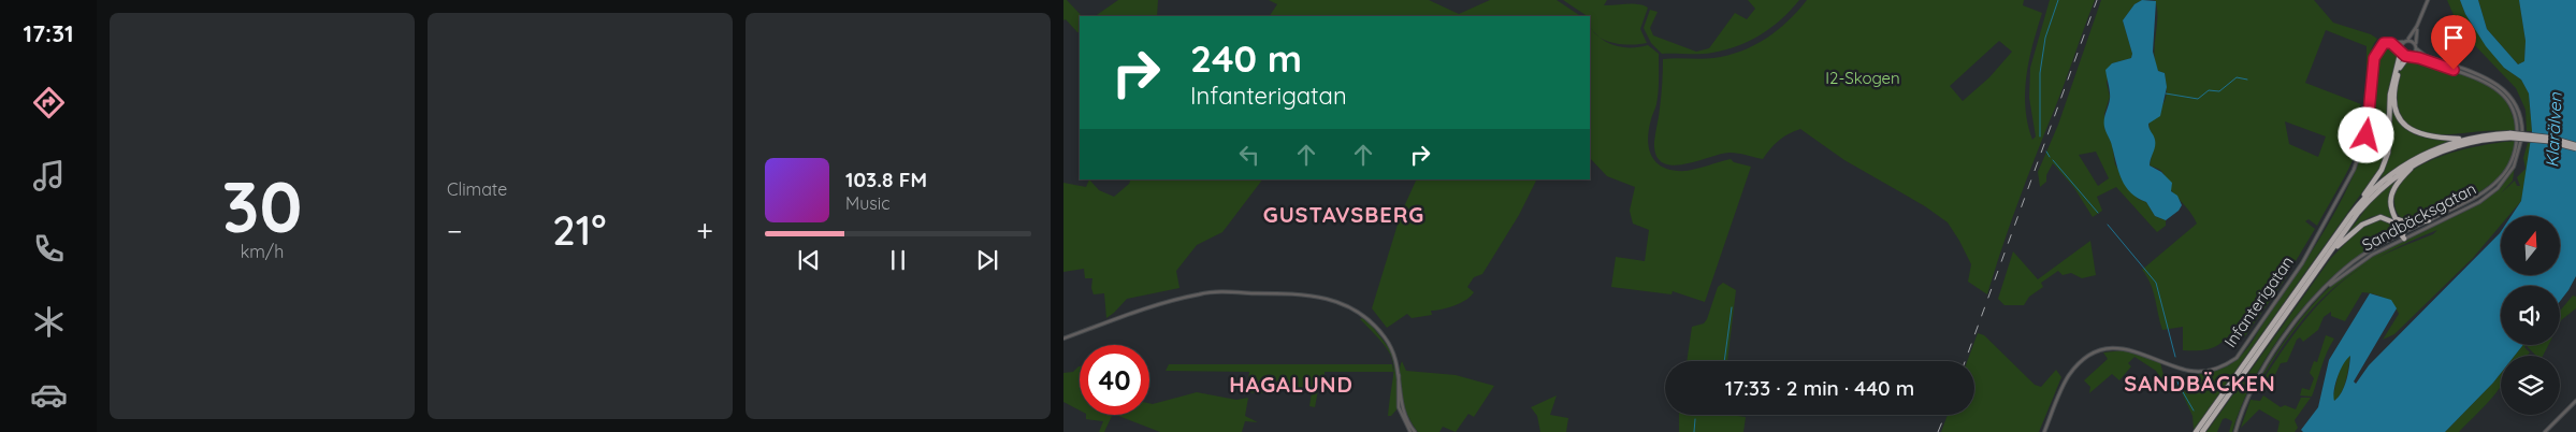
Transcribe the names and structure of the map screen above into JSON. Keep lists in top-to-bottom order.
{
  "streets": {
    "street": ["Sandbäcksgatan", "Infanterigatan"]
  },
  "districts": ["GUSTAVSBERG", "SANDBÄCKEN", "HAGALUND"],
  "water": ["Klarälven"],
  "parks": ["I2-Skogen"],
  "north": "top",
  "page": {
    "tabs": "17:31",
    "tile": [
      ["30", "km/h"],
      "Climate"
    ],
    "turn": ["240 m", "Infanterigatan"],
    "song": ["103.8 FM", "Music"],
    "heat": ["−", "21°", "+"],
    "limit": "40",
    "trip": "17:33 · 2 min · 440 m"
  }
}
